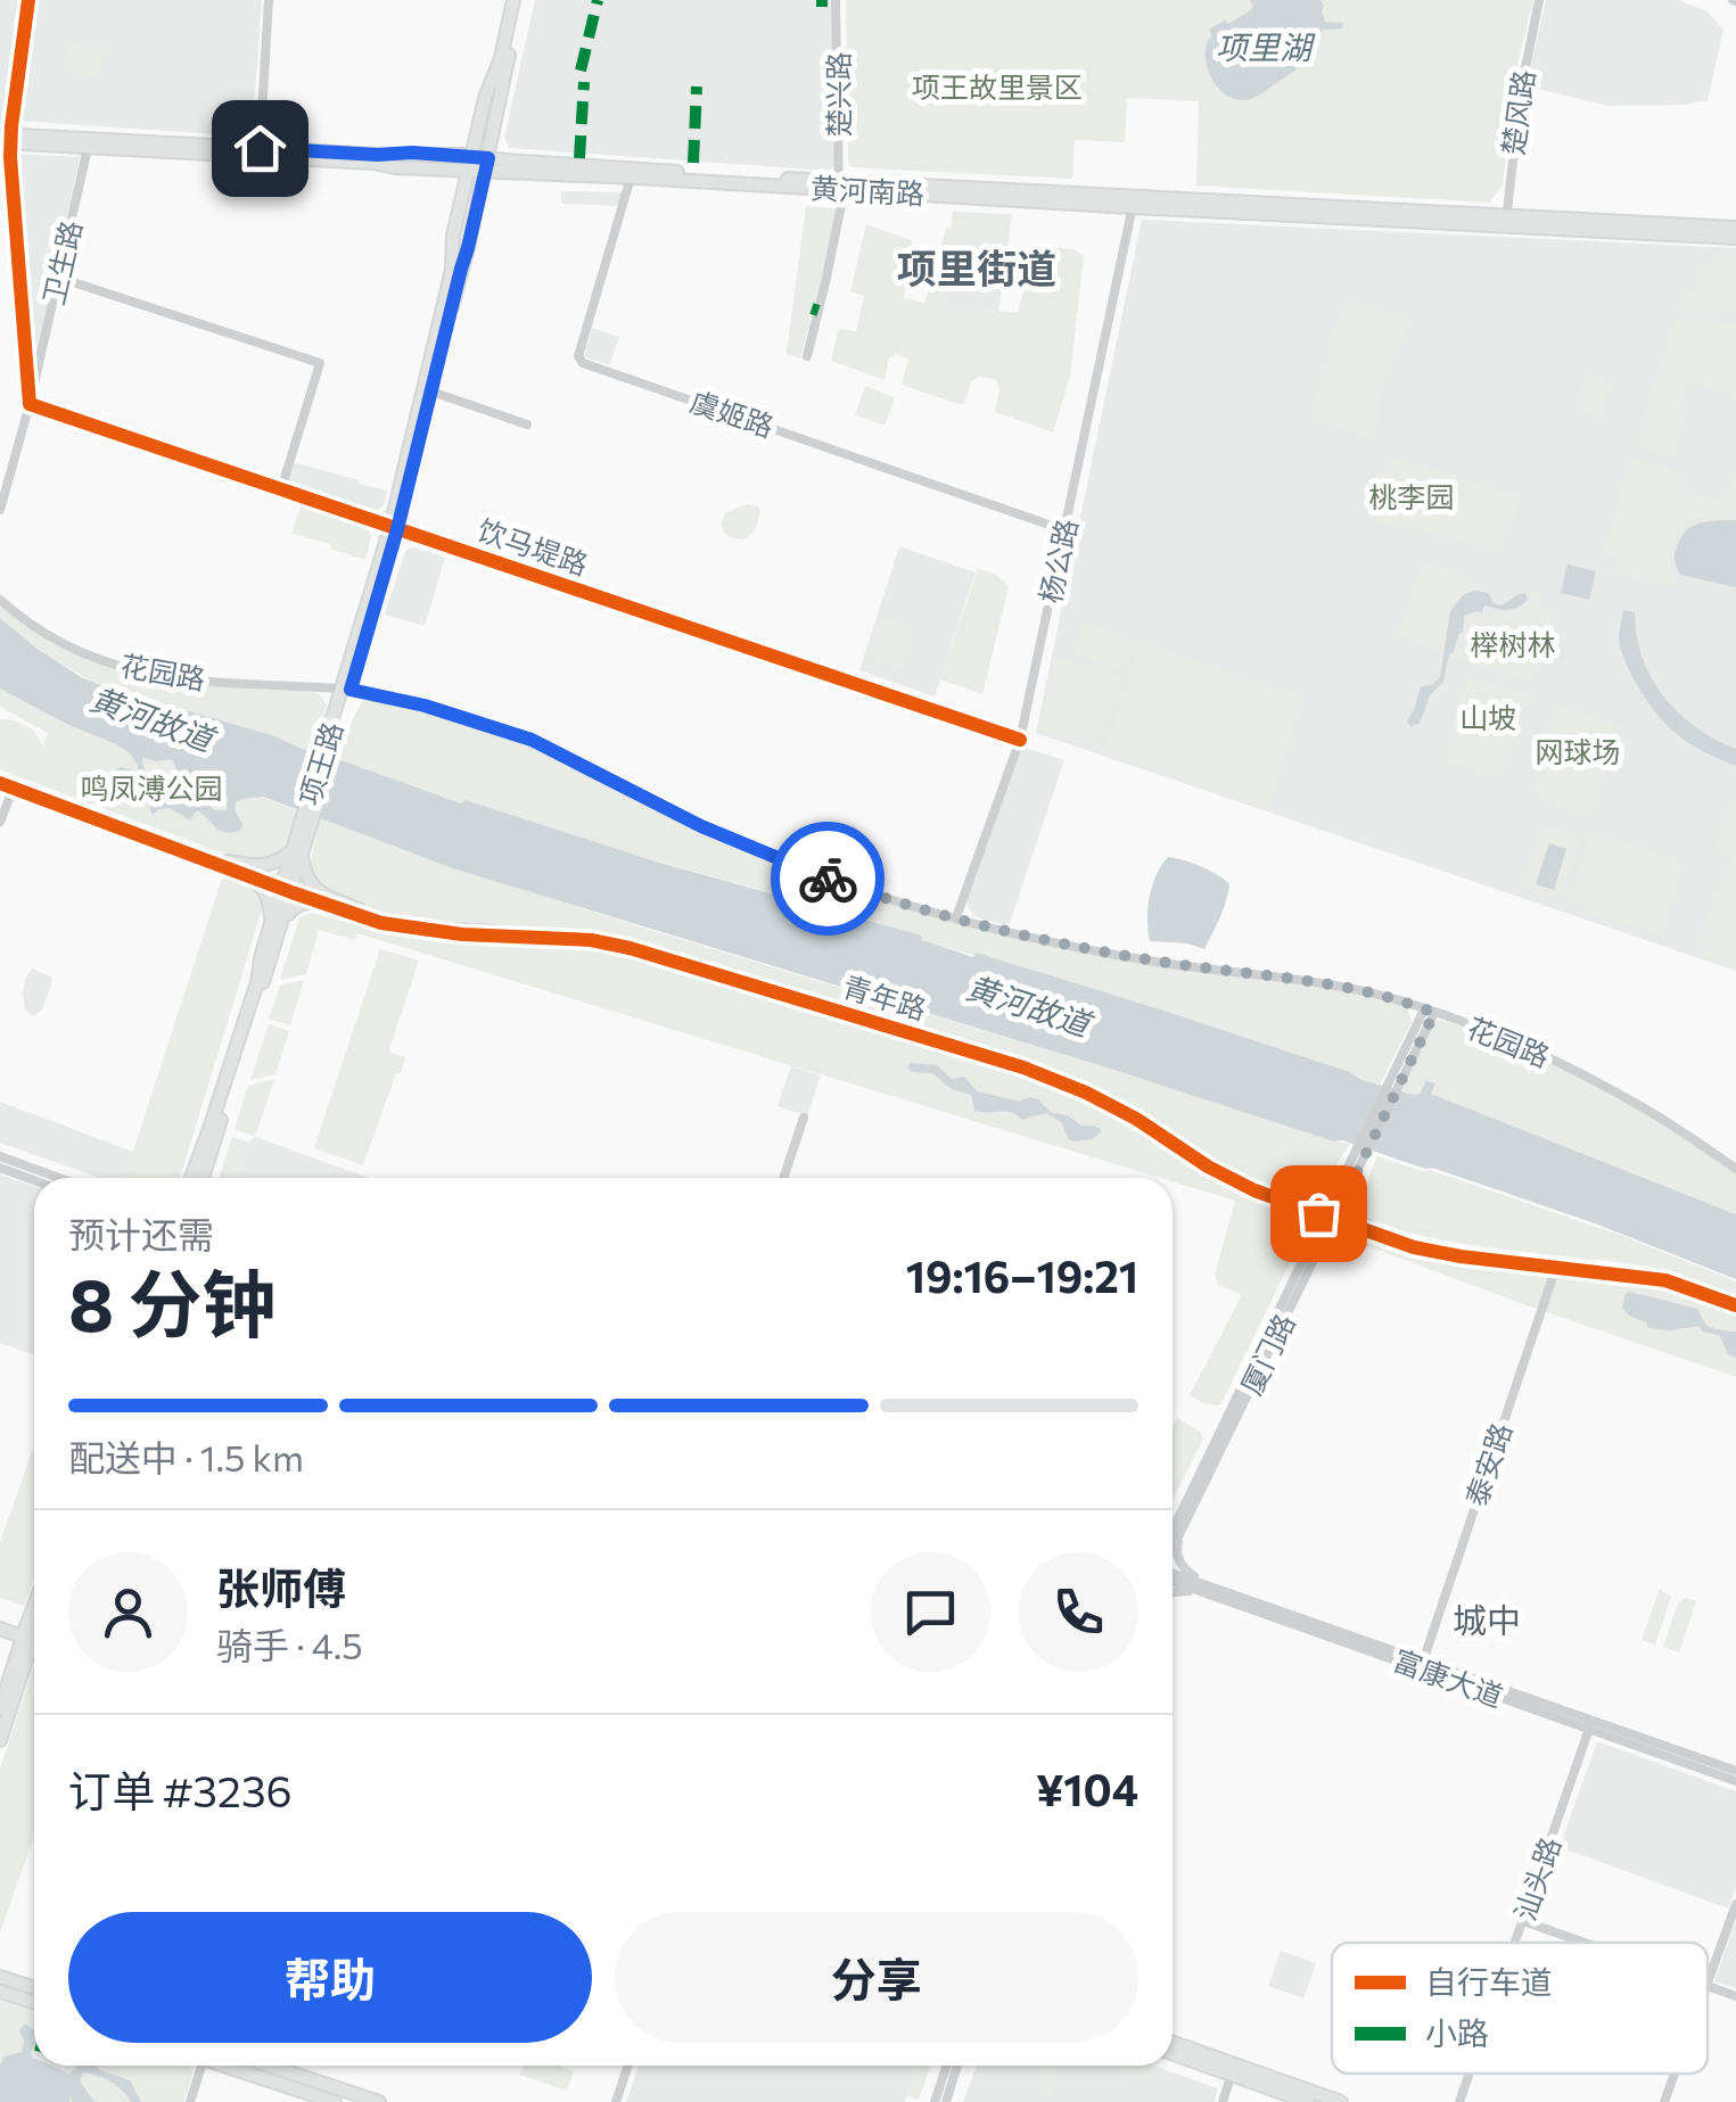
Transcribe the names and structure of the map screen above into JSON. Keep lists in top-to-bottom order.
{
  "streets": {
    "main road": ["黄河南路", "项王路"],
    "street": [
      "楚兴路",
      "楚风路",
      "卫生路",
      "虞姬路",
      "饮马堤路",
      "杨公路",
      "花园路",
      "青年路",
      "厦门路",
      "泰安路",
      "富康大道",
      "汕头路"
    ]
  },
  "crossings": [
    ["楚兴路", "黄河南路"],
    ["楚风路", "黄河南路"],
    ["黄河南路", "卫生路"],
    ["黄河南路", "虞姬路"],
    ["黄河南路", "杨公路"],
    ["黄河南路", "项王路"],
    ["卫生路", "饮马堤路"],
    ["虞姬路", "杨公路"],
    ["饮马堤路", "杨公路"],
    ["饮马堤路", "项王路"],
    ["杨公路", "花园路"],
    ["花园路", "项王路"],
    ["花园路", "厦门路"],
    ["项王路", "青年路"],
    ["青年路", "厦门路"],
    ["青年路", "泰安路"],
    ["泰安路", "富康大道"],
    ["富康大道", "汕头路"]
  ],
  "districts": ["项里街道", "城中"],
  "water": ["项里湖", "黄河故道"],
  "parks": [
    "项王故里景区",
    "桃李园",
    "榉树林",
    "山坡",
    "网球场",
    "鸣凤溥公园"
  ],
  "legend": ["自行车道", "小路"],
  "page": {
    "heading": ["8 分钟", "预计还需", "19:16–19:21"],
    "panel": [
      "张师傅",
      "骑手 · 4.5",
      "订单 #3236",
      "¥104"
    ],
    "bar": "配送中 · 1.5 km",
    "buttons": ["帮助", "分享"]
  }
}
